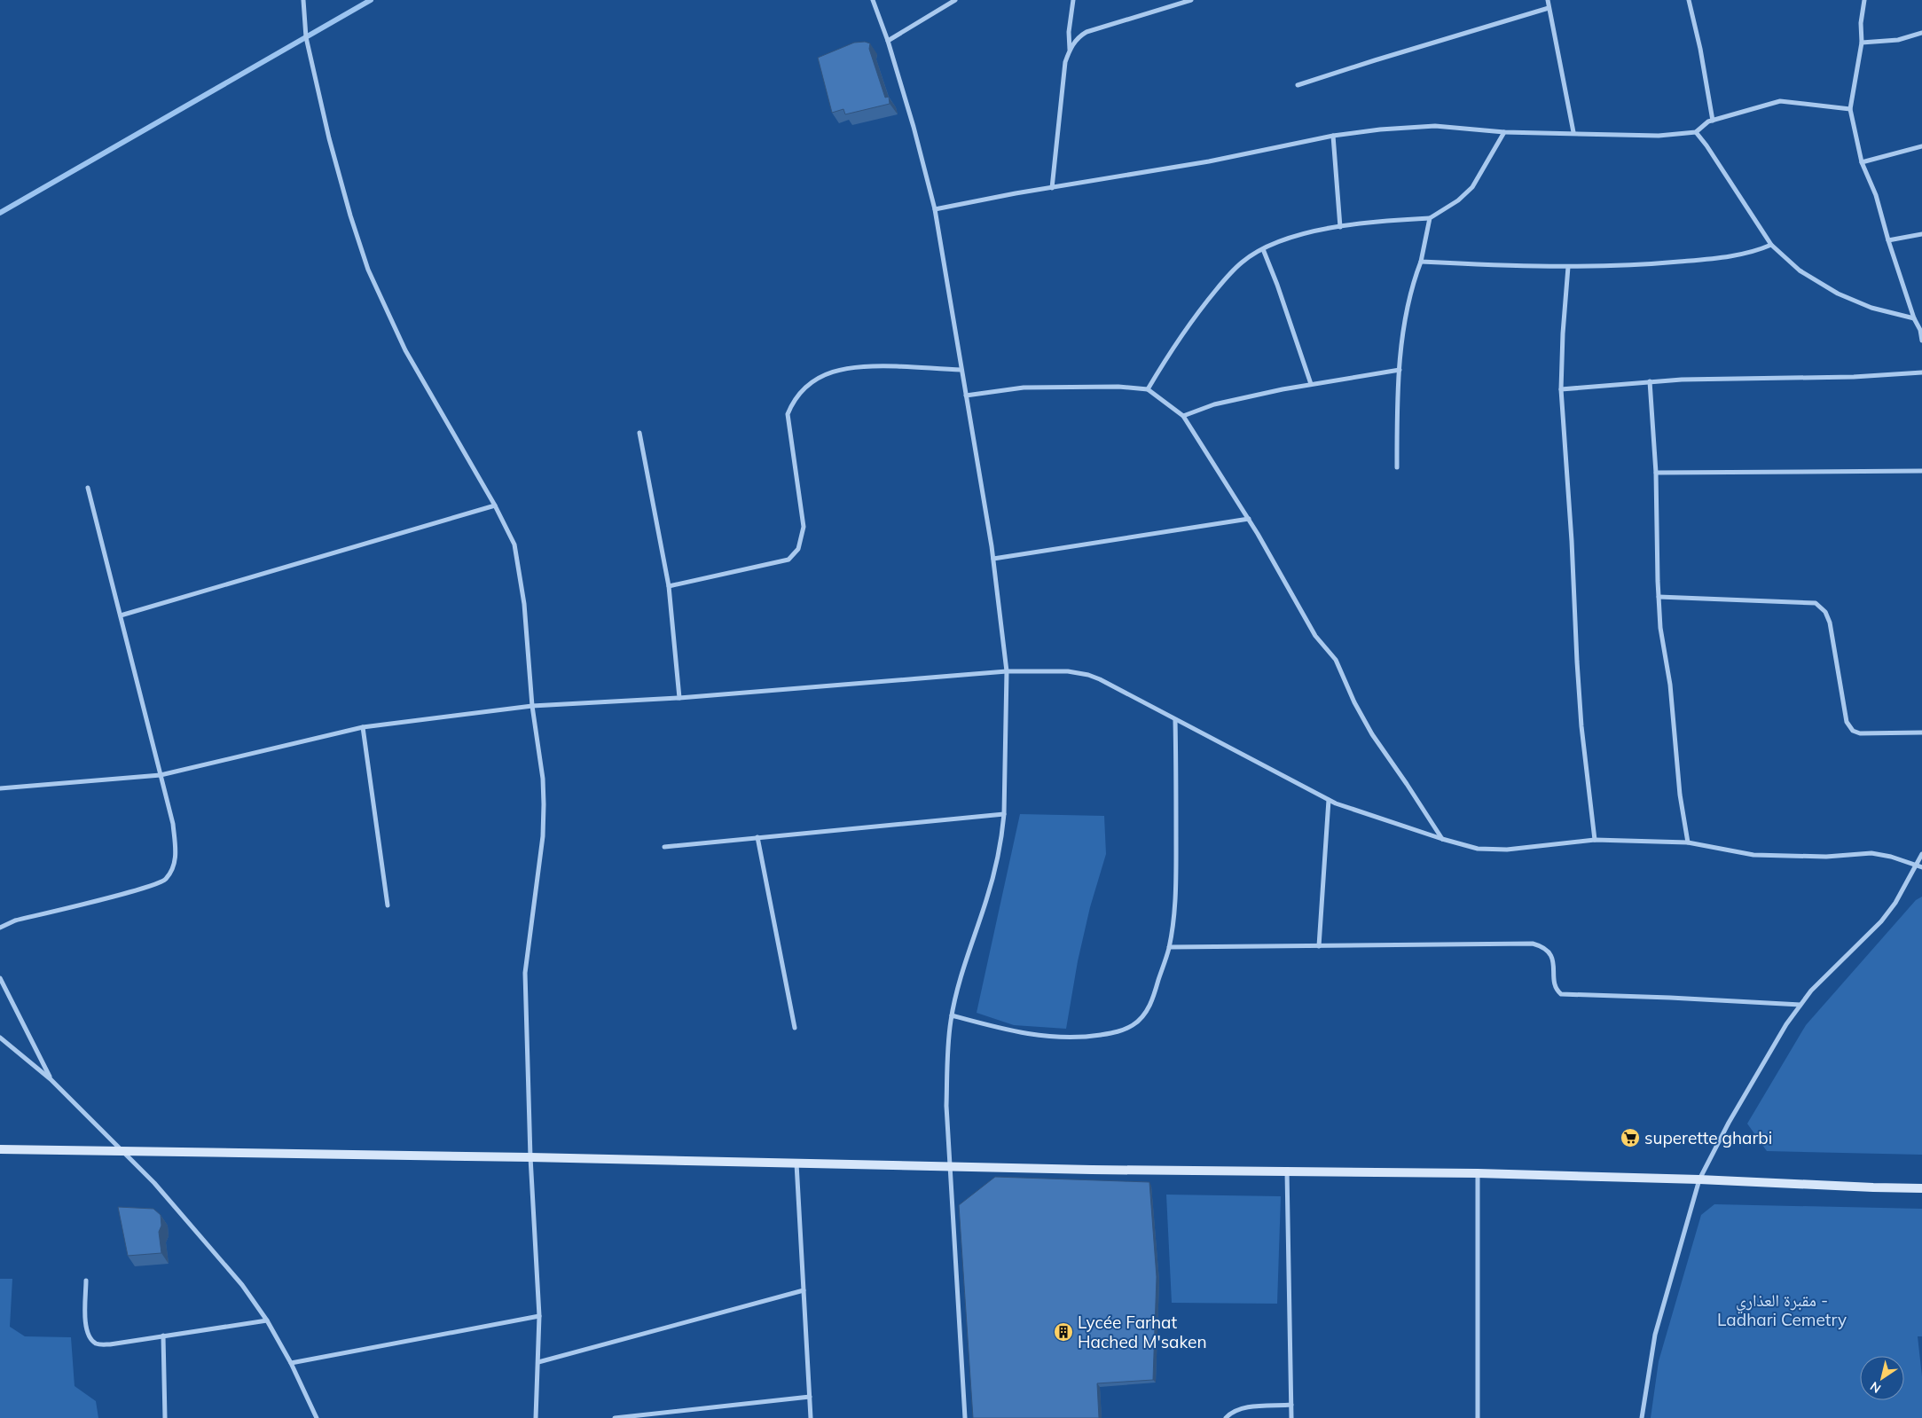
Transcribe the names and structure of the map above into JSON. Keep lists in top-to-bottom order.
{
  "parks": ["مقبرة العذاري - Ladhari Cemetry"],
  "places": {
    "supermarket": ["superette gharbi"],
    "building": ["Lycée Farhat Hached M'saken"]
  },
  "north": "bottom left"
}
